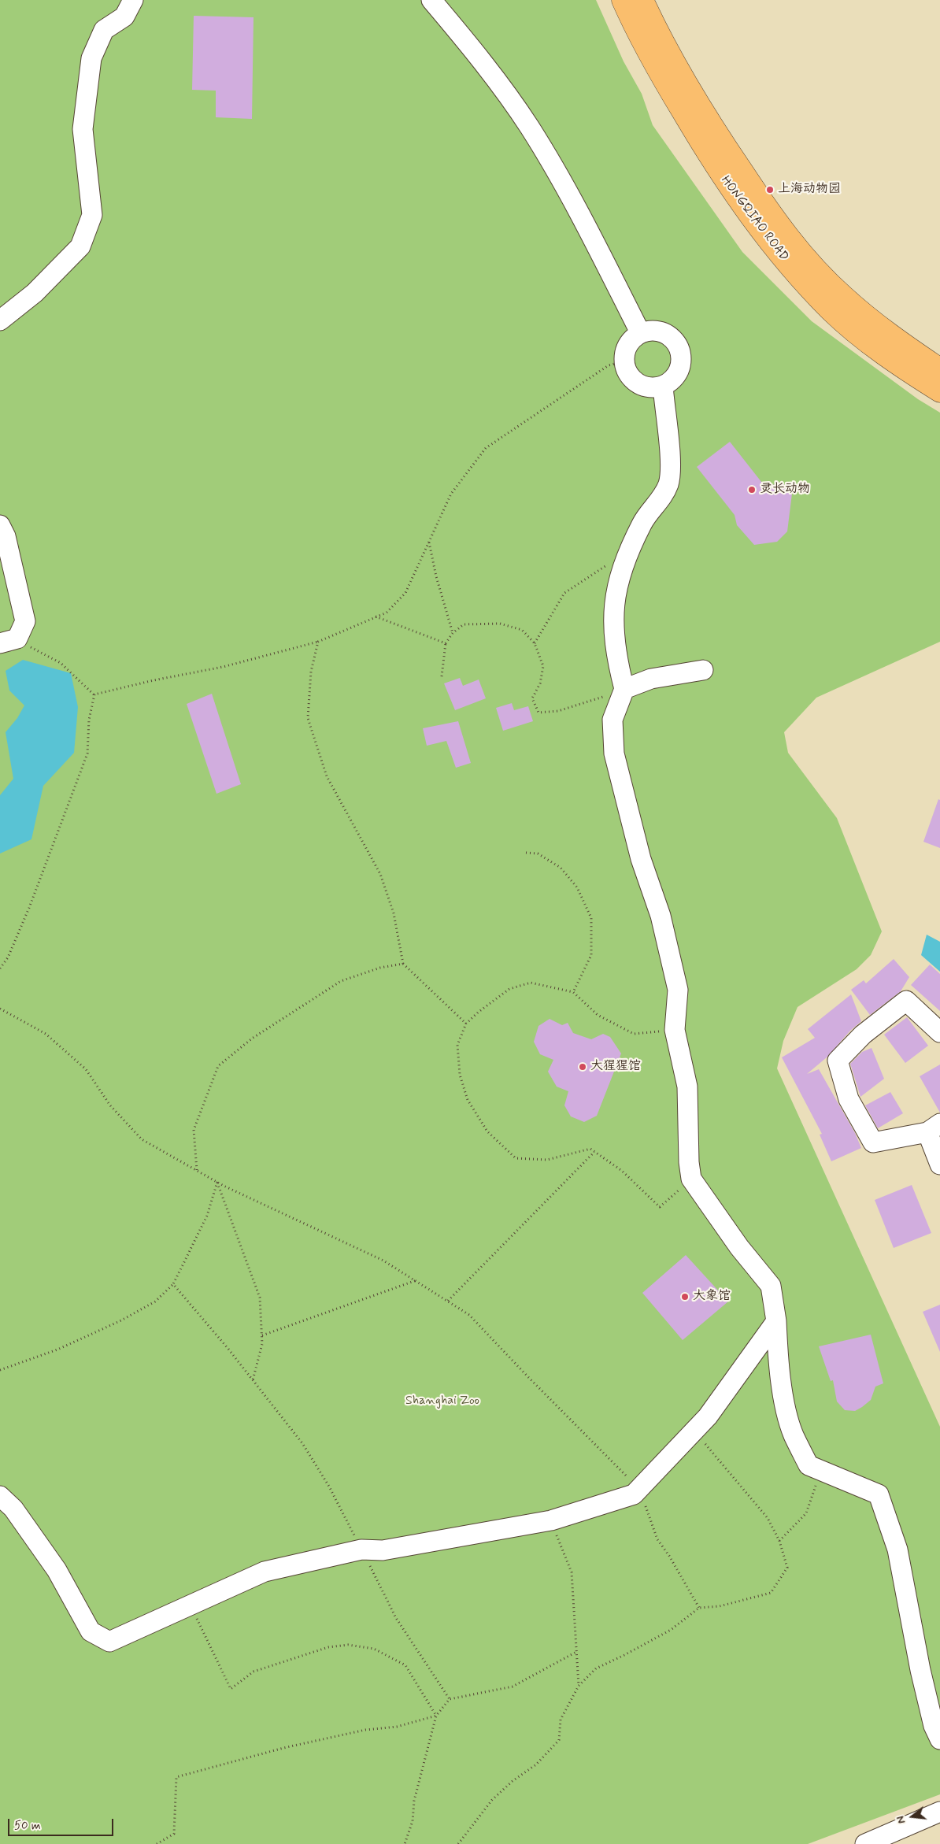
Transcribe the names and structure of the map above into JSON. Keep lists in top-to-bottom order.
{
  "streets": {
    "main road": ["HONGQIAO ROAD"]
  },
  "parks": ["Shanghai Zoo"],
  "places": [
    "上海动物园",
    "灵长动物",
    "大猩猩馆",
    "大象馆"
  ],
  "scale_bar": "50 m",
  "north": "left"
}
